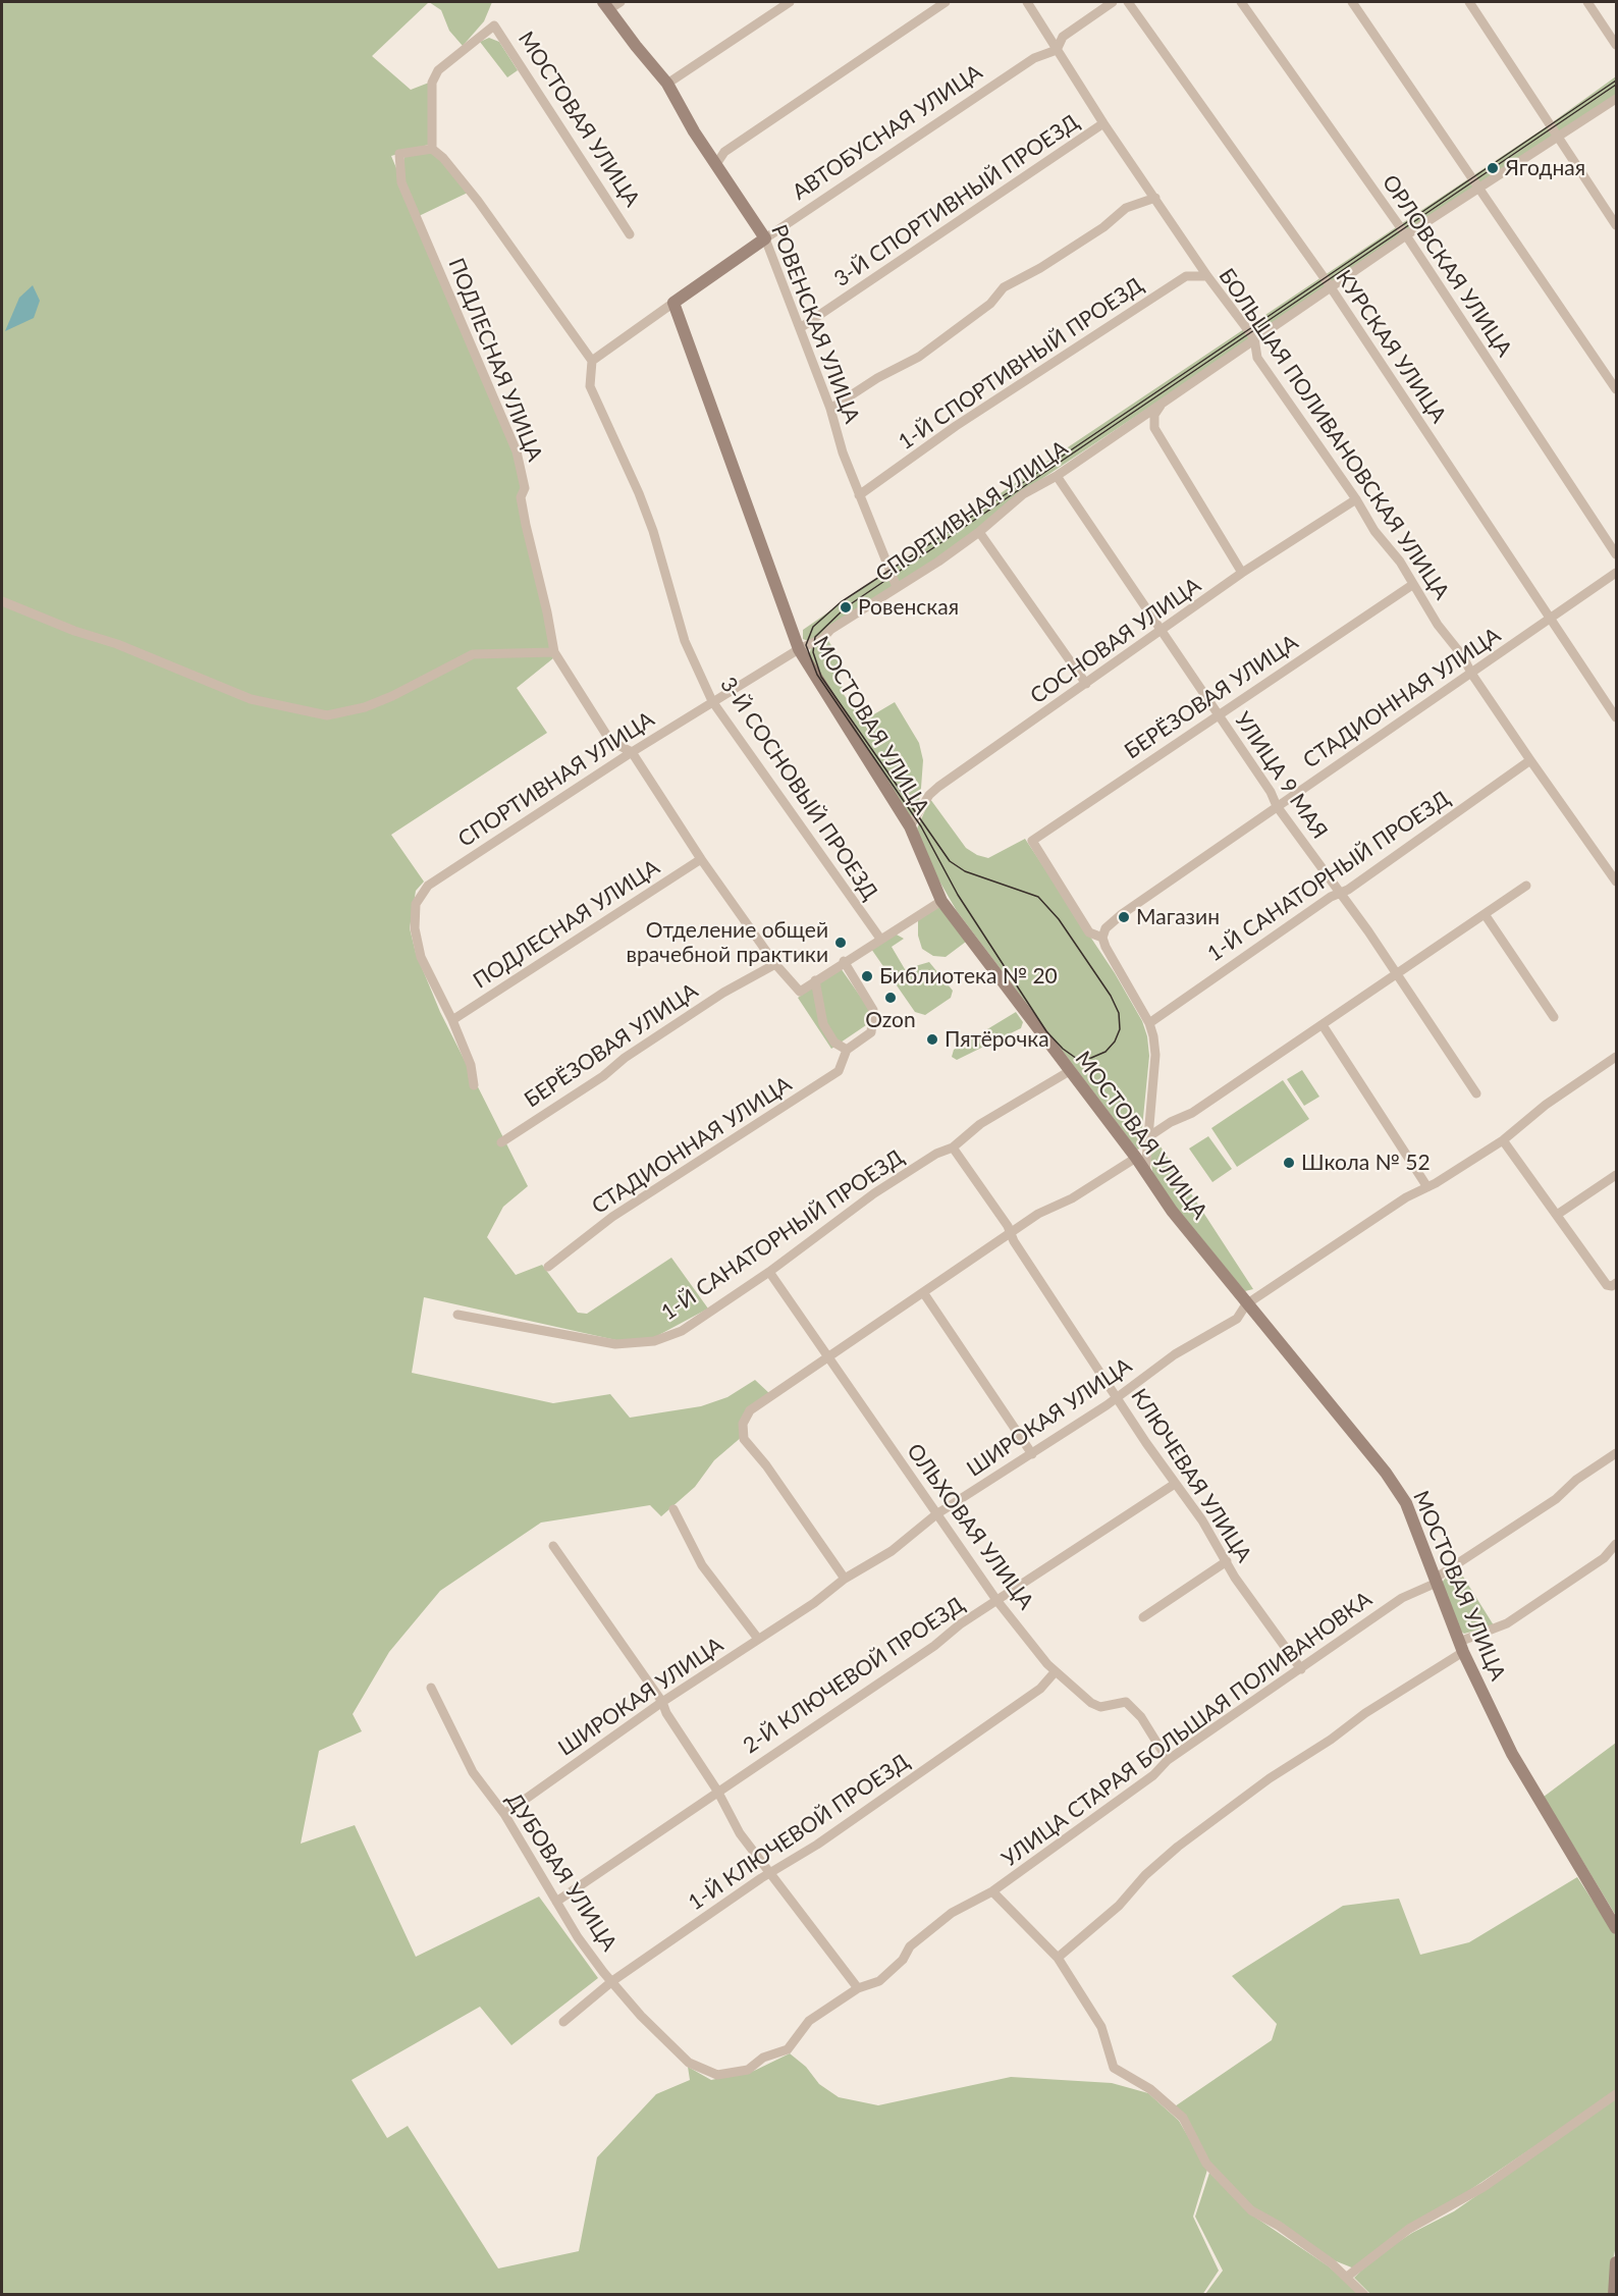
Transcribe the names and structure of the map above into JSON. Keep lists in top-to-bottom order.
{
  "streets": {
    "street": [
      "МОСТОВАЯ УЛИЦА",
      "АВТОБУСНАЯ УЛИЦА",
      "3-Й СПОРТИВНЫЙ ПРОЕЗД",
      "ОРЛОВСКАЯ УЛИЦА",
      "РОВЕНСКАЯ УЛИЦА",
      "КУРСКАЯ УЛИЦА",
      "ПОДЛЕСНАЯ УЛИЦА",
      "1-Й СПОРТИВНЫЙ ПРОЕЗД",
      "БОЛЬШАЯ ПОЛИВАНОВСКАЯ УЛИЦА",
      "СПОРТИВНАЯ УЛИЦА",
      "СОСНОВАЯ УЛИЦА",
      "БЕРЁЗОВАЯ УЛИЦА",
      "СТАДИОННАЯ УЛИЦА",
      "УЛИЦА 9 МАЯ",
      "3-Й СОСНОВЫЙ ПРОЕЗД",
      "1-Й САНАТОРНЫЙ ПРОЕЗД",
      "ШИРОКАЯ УЛИЦА",
      "КЛЮЧЕВАЯ УЛИЦА",
      "ОЛЬХОВАЯ УЛИЦА",
      "2-Й КЛЮЧЕВОЙ ПРОЕЗД",
      "УЛИЦА СТАРАЯ БОЛЬШАЯ ПОЛИВАНОВКА",
      "1-Й КЛЮЧЕВОЙ ПРОЕЗД",
      "ДУБОВАЯ УЛИЦА"
    ]
  },
  "crossings": [
    ["МОСТОВАЯ УЛИЦА", "АВТОБУСНАЯ УЛИЦА"],
    ["МОСТОВАЯ УЛИЦА", "ПОДЛЕСНАЯ УЛИЦА"],
    ["МОСТОВАЯ УЛИЦА", "СПОРТИВНАЯ УЛИЦА"],
    ["МОСТОВАЯ УЛИЦА", "СОСНОВАЯ УЛИЦА"],
    ["МОСТОВАЯ УЛИЦА", "1-Й САНАТОРНЫЙ ПРОЕЗД"],
    ["МОСТОВАЯ УЛИЦА", "ШИРОКАЯ УЛИЦА"],
    ["МОСТОВАЯ УЛИЦА", "УЛИЦА СТАРАЯ БОЛЬШАЯ ПОЛИВАНОВКА"],
    ["АВТОБУСНАЯ УЛИЦА", "РОВЕНСКАЯ УЛИЦА"],
    ["АВТОБУСНАЯ УЛИЦА", "БОЛЬШАЯ ПОЛИВАНОВСКАЯ УЛИЦА"],
    ["АВТОБУСНАЯ УЛИЦА", "3-Й СОСНОВЫЙ ПРОЕЗД"],
    ["3-Й СПОРТИВНЫЙ ПРОЕЗД", "РОВЕНСКАЯ УЛИЦА"],
    ["3-Й СПОРТИВНЫЙ ПРОЕЗД", "БОЛЬШАЯ ПОЛИВАНОВСКАЯ УЛИЦА"],
    ["ОРЛОВСКАЯ УЛИЦА", "СПОРТИВНАЯ УЛИЦА"],
    ["РОВЕНСКАЯ УЛИЦА", "1-Й СПОРТИВНЫЙ ПРОЕЗД"],
    ["РОВЕНСКАЯ УЛИЦА", "СПОРТИВНАЯ УЛИЦА"],
    ["КУРСКАЯ УЛИЦА", "СПОРТИВНАЯ УЛИЦА"],
    ["КУРСКАЯ УЛИЦА", "СТАДИОННАЯ УЛИЦА"],
    ["ПОДЛЕСНАЯ УЛИЦА", "СПОРТИВНАЯ УЛИЦА"],
    ["ПОДЛЕСНАЯ УЛИЦА", "БЕРЁЗОВАЯ УЛИЦА"],
    ["1-Й СПОРТИВНЫЙ ПРОЕЗД", "БОЛЬШАЯ ПОЛИВАНОВСКАЯ УЛИЦА"],
    ["БОЛЬШАЯ ПОЛИВАНОВСКАЯ УЛИЦА", "СПОРТИВНАЯ УЛИЦА"],
    ["БОЛЬШАЯ ПОЛИВАНОВСКАЯ УЛИЦА", "СОСНОВАЯ УЛИЦА"],
    ["БОЛЬШАЯ ПОЛИВАНОВСКАЯ УЛИЦА", "БЕРЁЗОВАЯ УЛИЦА"],
    ["БОЛЬШАЯ ПОЛИВАНОВСКАЯ УЛИЦА", "СТАДИОННАЯ УЛИЦА"],
    ["БОЛЬШАЯ ПОЛИВАНОВСКАЯ УЛИЦА", "1-Й САНАТОРНЫЙ ПРОЕЗД"],
    ["СПОРТИВНАЯ УЛИЦА", "УЛИЦА 9 МАЯ"],
    ["СПОРТИВНАЯ УЛИЦА", "3-Й СОСНОВЫЙ ПРОЕЗД"],
    ["СОСНОВАЯ УЛИЦА", "УЛИЦА 9 МАЯ"],
    ["БЕРЁЗОВАЯ УЛИЦА", "СТАДИОННАЯ УЛИЦА"],
    ["БЕРЁЗОВАЯ УЛИЦА", "УЛИЦА 9 МАЯ"],
    ["СТАДИОННАЯ УЛИЦА", "УЛИЦА 9 МАЯ"],
    ["УЛИЦА 9 МАЯ", "1-Й САНАТОРНЫЙ ПРОЕЗД"],
    ["1-Й САНАТОРНЫЙ ПРОЕЗД", "КЛЮЧЕВАЯ УЛИЦА"],
    ["1-Й САНАТОРНЫЙ ПРОЕЗД", "ОЛЬХОВАЯ УЛИЦА"],
    ["ШИРОКАЯ УЛИЦА", "КЛЮЧЕВАЯ УЛИЦА"],
    ["ШИРОКАЯ УЛИЦА", "ОЛЬХОВАЯ УЛИЦА"],
    ["ШИРОКАЯ УЛИЦА", "ДУБОВАЯ УЛИЦА"],
    ["КЛЮЧЕВАЯ УЛИЦА", "2-Й КЛЮЧЕВОЙ ПРОЕЗД"],
    ["КЛЮЧЕВАЯ УЛИЦА", "УЛИЦА СТАРАЯ БОЛЬШАЯ ПОЛИВАНОВКА"],
    ["ОЛЬХОВАЯ УЛИЦА", "2-Й КЛЮЧЕВОЙ ПРОЕЗД"],
    ["ОЛЬХОВАЯ УЛИЦА", "УЛИЦА СТАРАЯ БОЛЬШАЯ ПОЛИВАНОВКА"],
    ["ОЛЬХОВАЯ УЛИЦА", "1-Й КЛЮЧЕВОЙ ПРОЕЗД"],
    ["2-Й КЛЮЧЕВОЙ ПРОЕЗД", "ДУБОВАЯ УЛИЦА"],
    ["УЛИЦА СТАРАЯ БОЛЬШАЯ ПОЛИВАНОВКА", "ДУБОВАЯ УЛИЦА"],
    ["1-Й КЛЮЧЕВОЙ ПРОЕЗД", "ДУБОВАЯ УЛИЦА"]
  ],
  "places": [
    "Ягодная",
    "Ровенская",
    "Магазин",
    "Отделение общей врачебной практики",
    "Библиотека № 20",
    "Ozon",
    "Пятёрочка",
    "Школа № 52"
  ]
}
